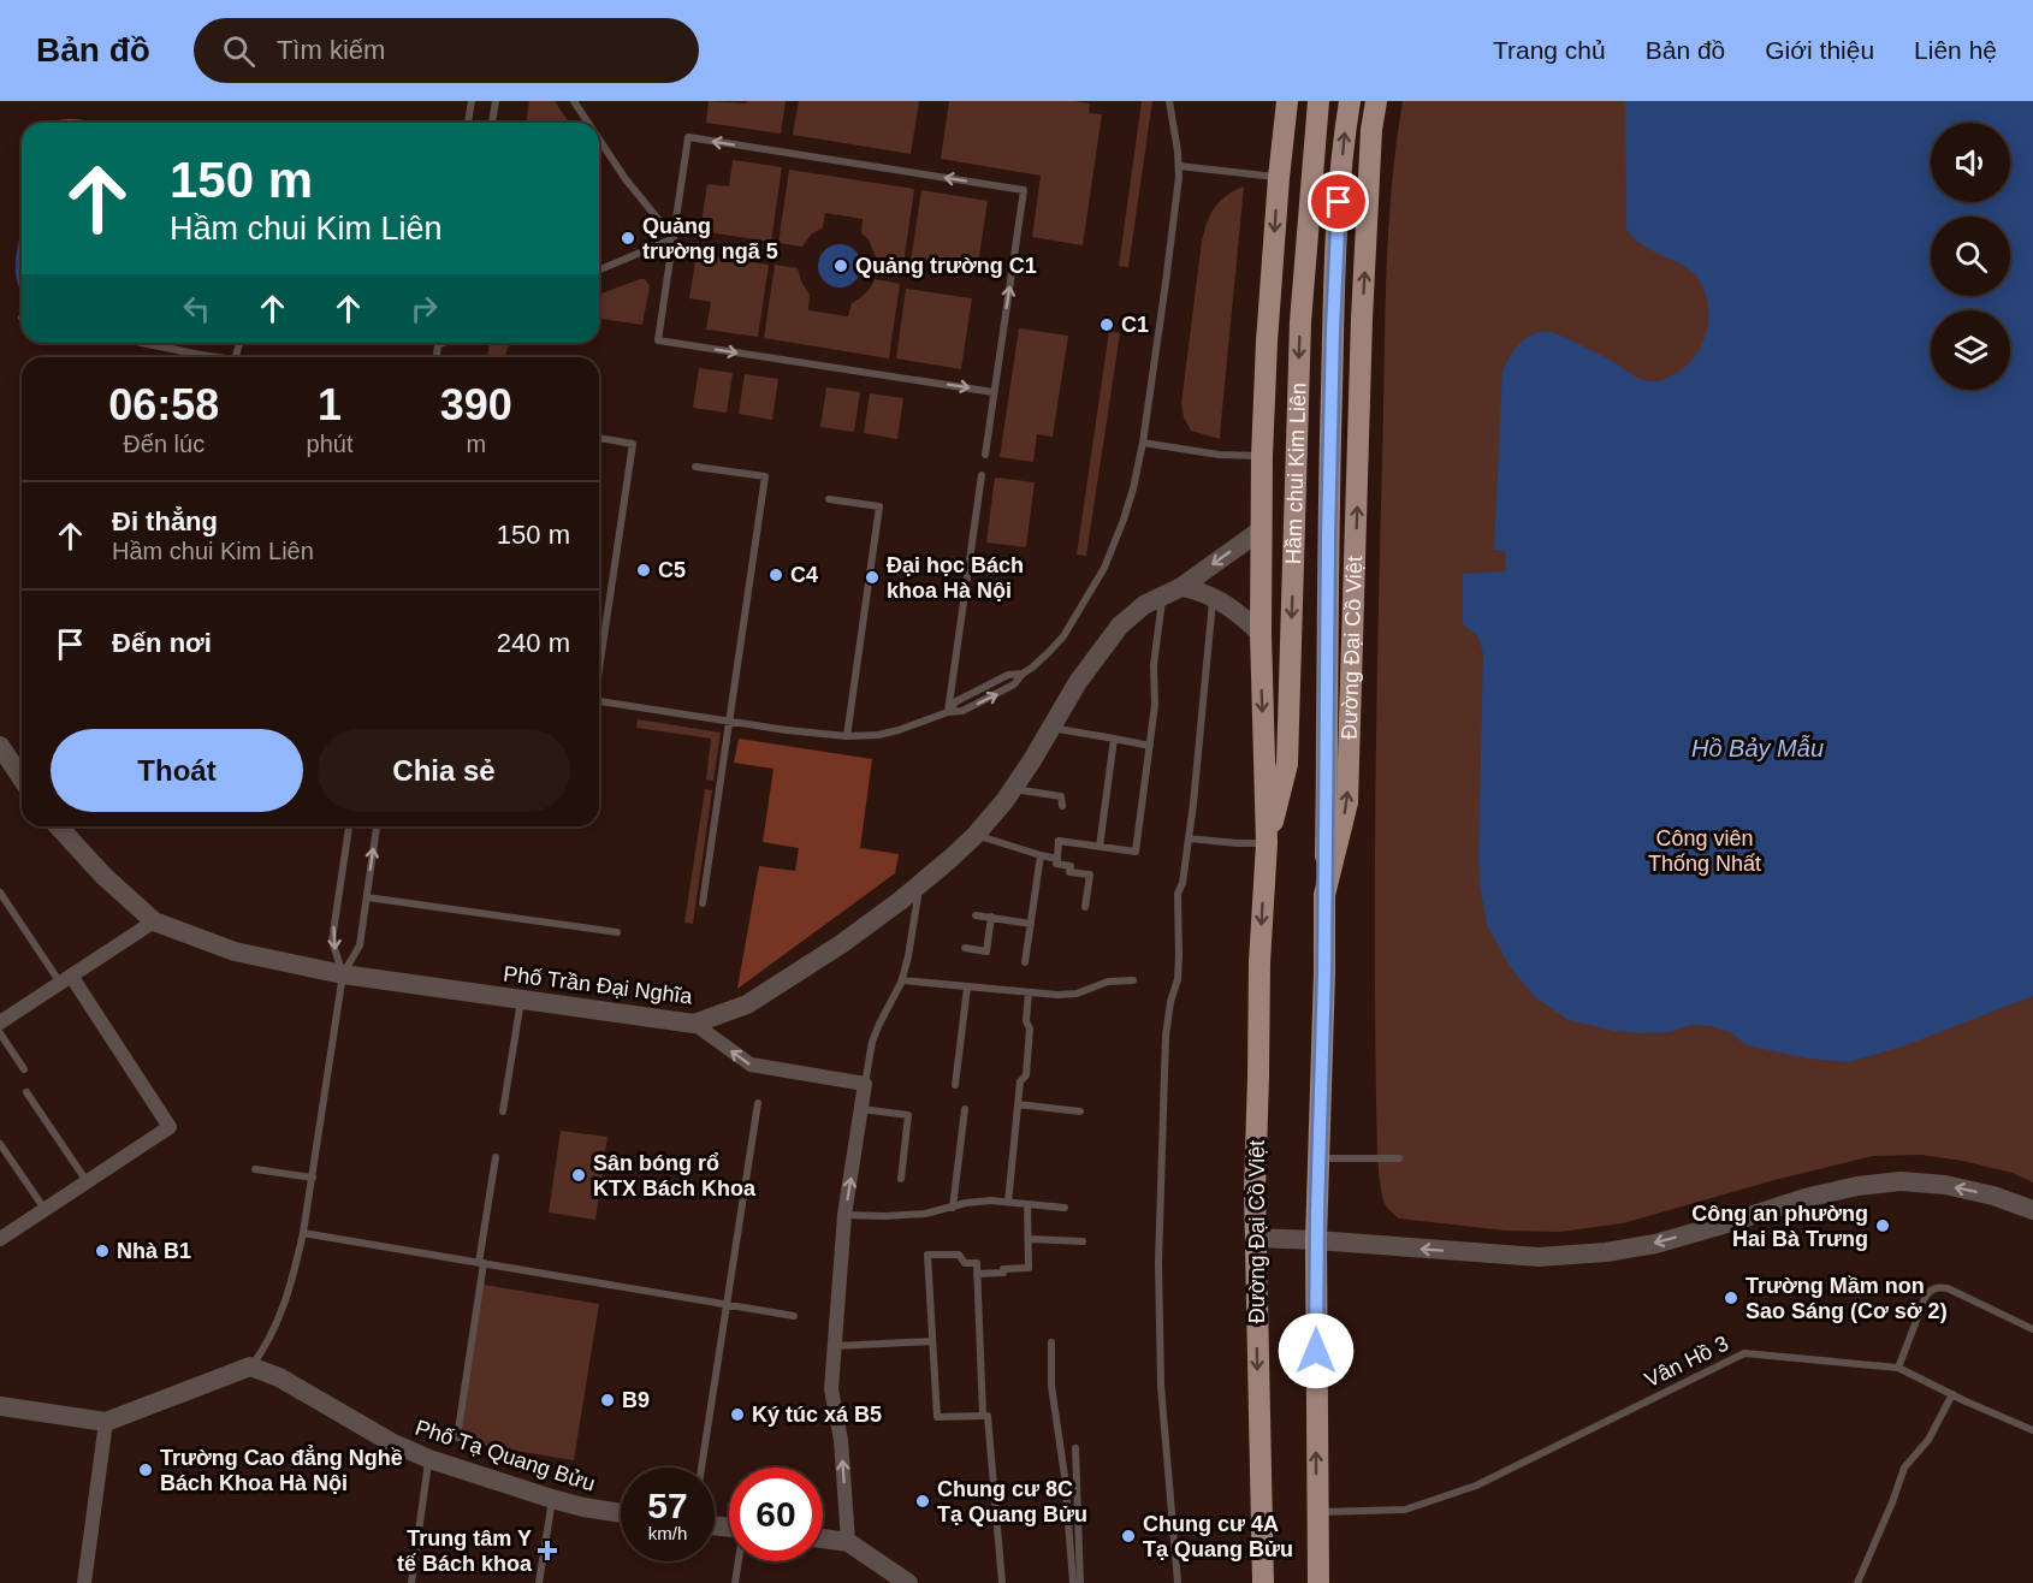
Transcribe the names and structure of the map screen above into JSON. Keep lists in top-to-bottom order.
{
  "streets": {
    "main road": ["Hầm chui Kim Liên", "Đường Đại Cồ Việt"],
    "street": ["Phố Trần Đại Nghĩa", "Phố Tạ Quang Bửu"],
    "lane": ["Vân Hồ 3"]
  },
  "crossings": [
    ["Hầm chui Kim Liên", "Đường Đại Cồ Việt"],
    ["Đường Đại Cồ Việt", "Phố Trần Đại Nghĩa"],
    ["Đường Đại Cồ Việt", "Vân Hồ 3"]
  ],
  "water": ["Hồ Bảy Mẫu"],
  "parks": ["Công viên Thống Nhất"],
  "places": {
    "other": [
      "Quảng trường ngã 5",
      "Quảng trường C1",
      "C1",
      "C5",
      "C4",
      "Đại học Bách khoa Hà Nội",
      "Sân bóng rổ KTX Bách Khoa",
      "Công an phường Hai Bà Trưng",
      "Nhà B1",
      "Trường Mầm non Sao Sáng (Cơ sở 2)",
      "B9",
      "Ký túc xá B5",
      "Trường Cao đẳng Nghề Bách Khoa Hà Nội",
      "Chung cư 8C Tạ Quang Bửu",
      "Chung cư 4A Tạ Quang Bửu"
    ],
    "health": ["Trung tâm Y tế Bách khoa"]
  },
  "page": {
    "header": "Bản đồ",
    "search": "Tìm kiếm",
    "nav": [
      "Trang chủ",
      "Bản đồ",
      "Giới thiệu",
      "Liên hệ"
    ],
    "turn": ["150 m", "Hầm chui Kim Liên"],
    "eta": [
      "06:58",
      "Đến lúc",
      "1",
      "phút",
      "390",
      "m"
    ],
    "list": [
      {
        "name": "Đi thẳng",
        "note": "Hầm chui Kim Liên",
        "value": "150 m"
      },
      {
        "name": "Đến nơi",
        "value": "240 m"
      }
    ],
    "buttons": ["Thoát", "Chia sẻ"],
    "speed": "57 km/h",
    "limit": "60"
  }
}
